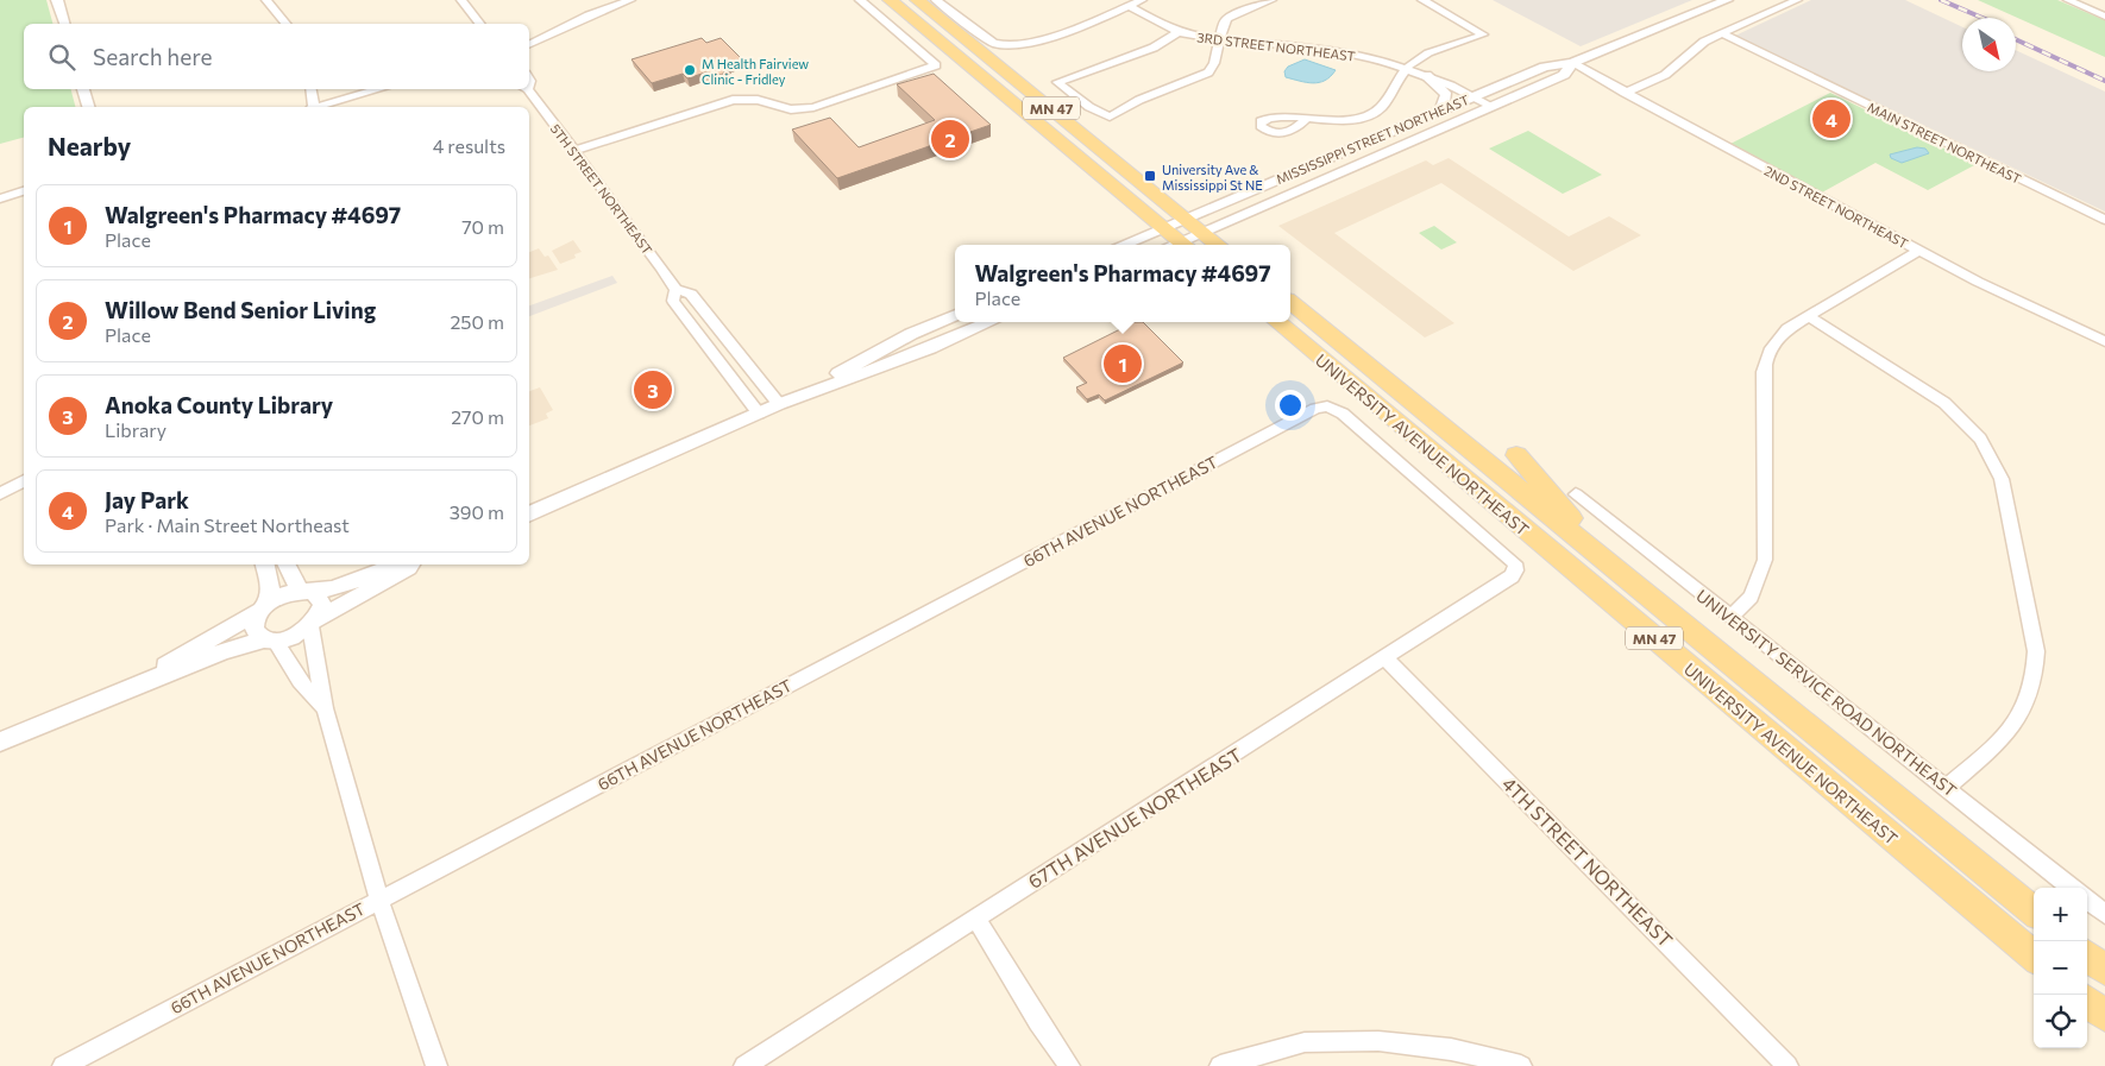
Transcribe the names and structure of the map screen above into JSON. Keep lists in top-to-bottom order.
{
  "streets": {
    "main road": ["MN 47", "UNIVERSITY AVENUE NORTHEAST"],
    "street": [
      "3RD STREET NORTHEAST",
      "MISSISSIPPI STREET NORTHEAST",
      "MAIN STREET NORTHEAST",
      "5TH STREET NORTHEAST",
      "2ND STREET NORTHEAST",
      "66TH AVENUE NORTHEAST",
      "UNIVERSITY SERVICE ROAD NORTHEAST",
      "67TH AVENUE NORTHEAST",
      "4TH STREET NORTHEAST"
    ]
  },
  "crossings": [
    ["3RD STREET NORTHEAST", "MISSISSIPPI STREET NORTHEAST"],
    ["MN 47", "MISSISSIPPI STREET NORTHEAST"],
    ["MISSISSIPPI STREET NORTHEAST", "2ND STREET NORTHEAST"],
    ["66TH AVENUE NORTHEAST", "67TH AVENUE NORTHEAST"],
    ["67TH AVENUE NORTHEAST", "4TH STREET NORTHEAST"]
  ],
  "places": {
    "other": ["M Health Fairview Clinic - Fridley"],
    "transit": ["University Ave & Mississippi St NE"]
  },
  "north": "bottom right",
  "page": {
    "search": "Search here",
    "pins": [
      "4",
      "2",
      "1",
      "3"
    ],
    "heading": ["Nearby", "4 results"],
    "list": [
      {
        "mark": "1",
        "name": "Walgreen's Pharmacy #4697",
        "note": "Place",
        "value": "70 m"
      },
      {
        "mark": "2",
        "name": "Willow Bend Senior Living",
        "note": "Place",
        "value": "250 m"
      },
      {
        "mark": "3",
        "name": "Anoka County Library",
        "note": "Library",
        "value": "270 m"
      },
      {
        "mark": "4",
        "name": "Jay Park",
        "note": "Park · Main Street Northeast",
        "value": "390 m"
      }
    ],
    "popup": ["Walgreen's Pharmacy #4697", "Place"],
    "map_buttons": ["+", "−"]
  }
}
